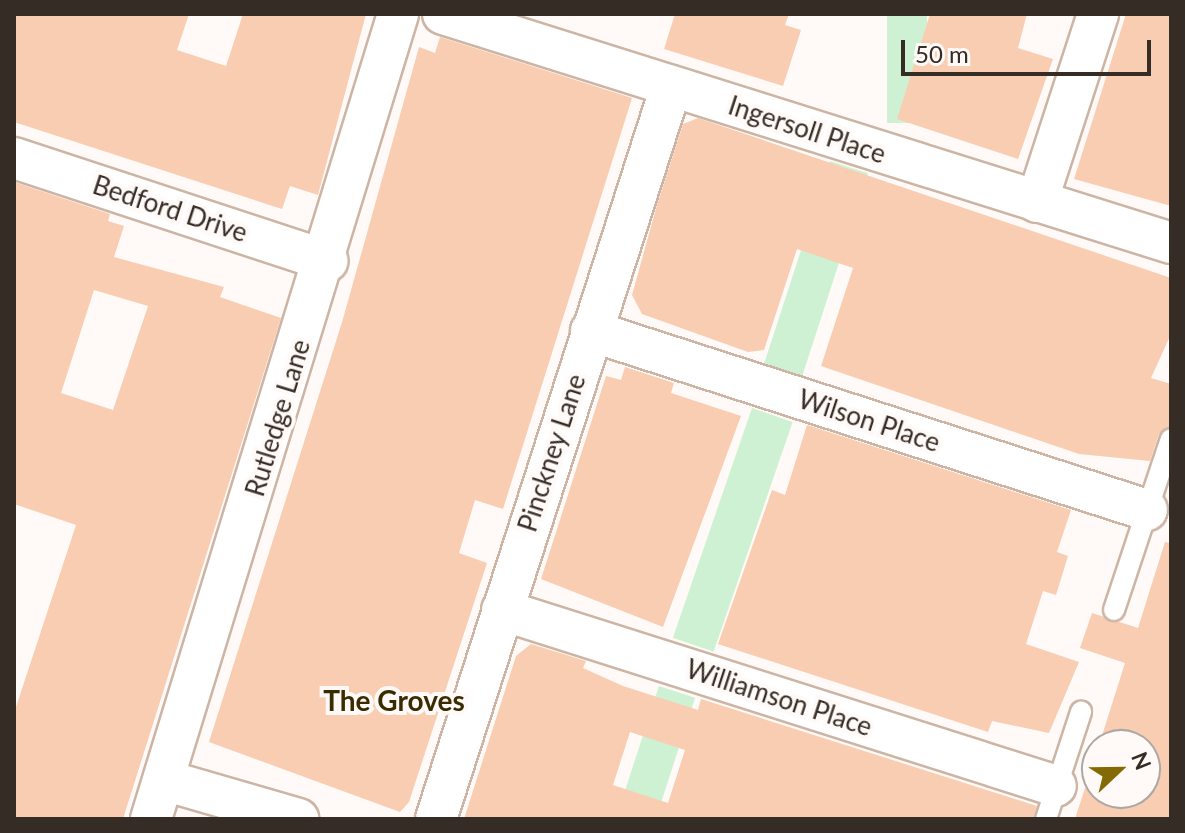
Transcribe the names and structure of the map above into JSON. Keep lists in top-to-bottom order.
{
  "streets": {
    "street": [
      "Ingersoll Place",
      "Bedford Drive",
      "Rutledge Lane",
      "Wilson Place",
      "Pinckney Lane",
      "Williamson Place"
    ]
  },
  "crossings": [
    ["Ingersoll Place", "Pinckney Lane"],
    ["Bedford Drive", "Rutledge Lane"],
    ["Wilson Place", "Pinckney Lane"],
    ["Pinckney Lane", "Williamson Place"]
  ],
  "districts": ["The Groves"],
  "scale_bar": "50 m",
  "north": "right"
}
